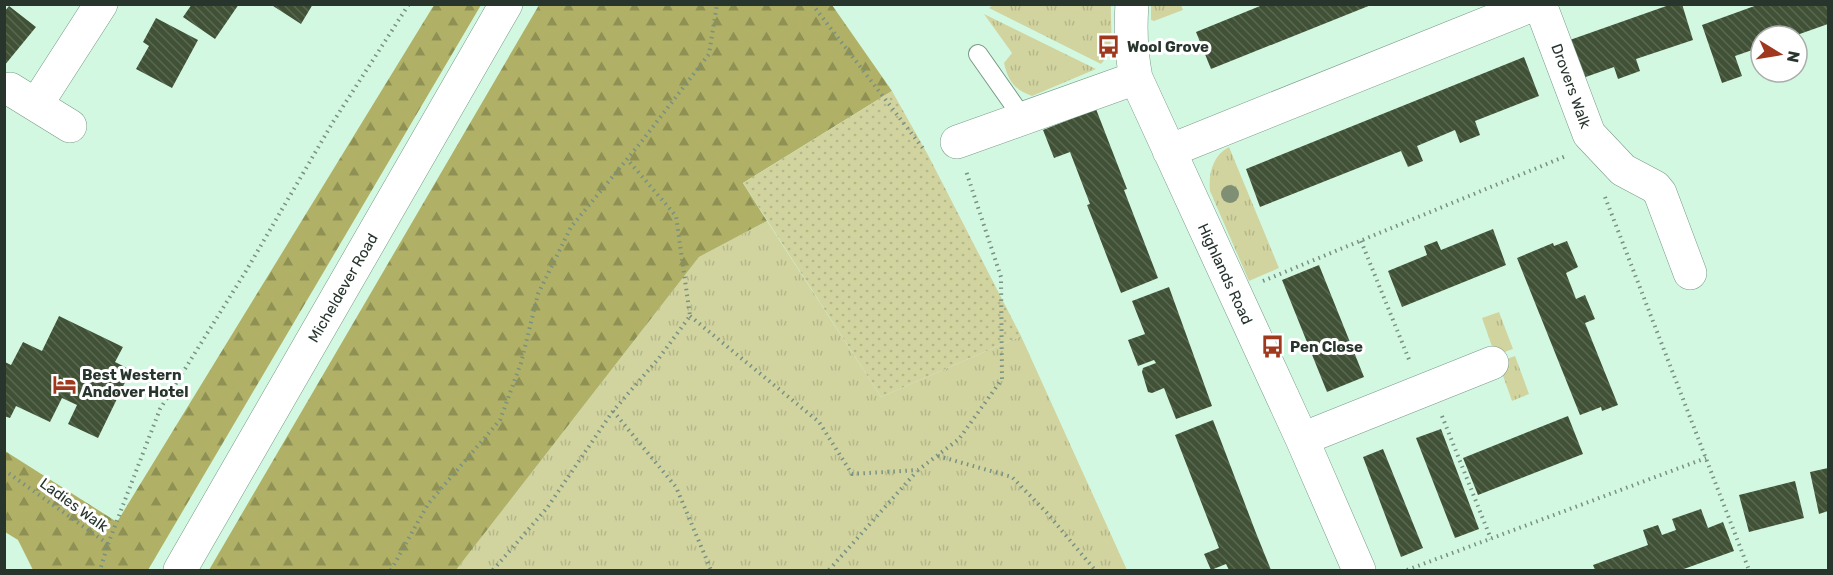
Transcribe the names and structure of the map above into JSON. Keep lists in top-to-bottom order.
{
  "streets": {
    "street": ["Drovers Walk", "Highlands Road", "Micheldever Road"],
    "path": ["Ladies Walk"]
  },
  "places": {
    "bus stop": ["Wool Grove", "Pen Close"],
    "hotel": ["Best Western Andover Hotel"]
  },
  "north": "right"
}
